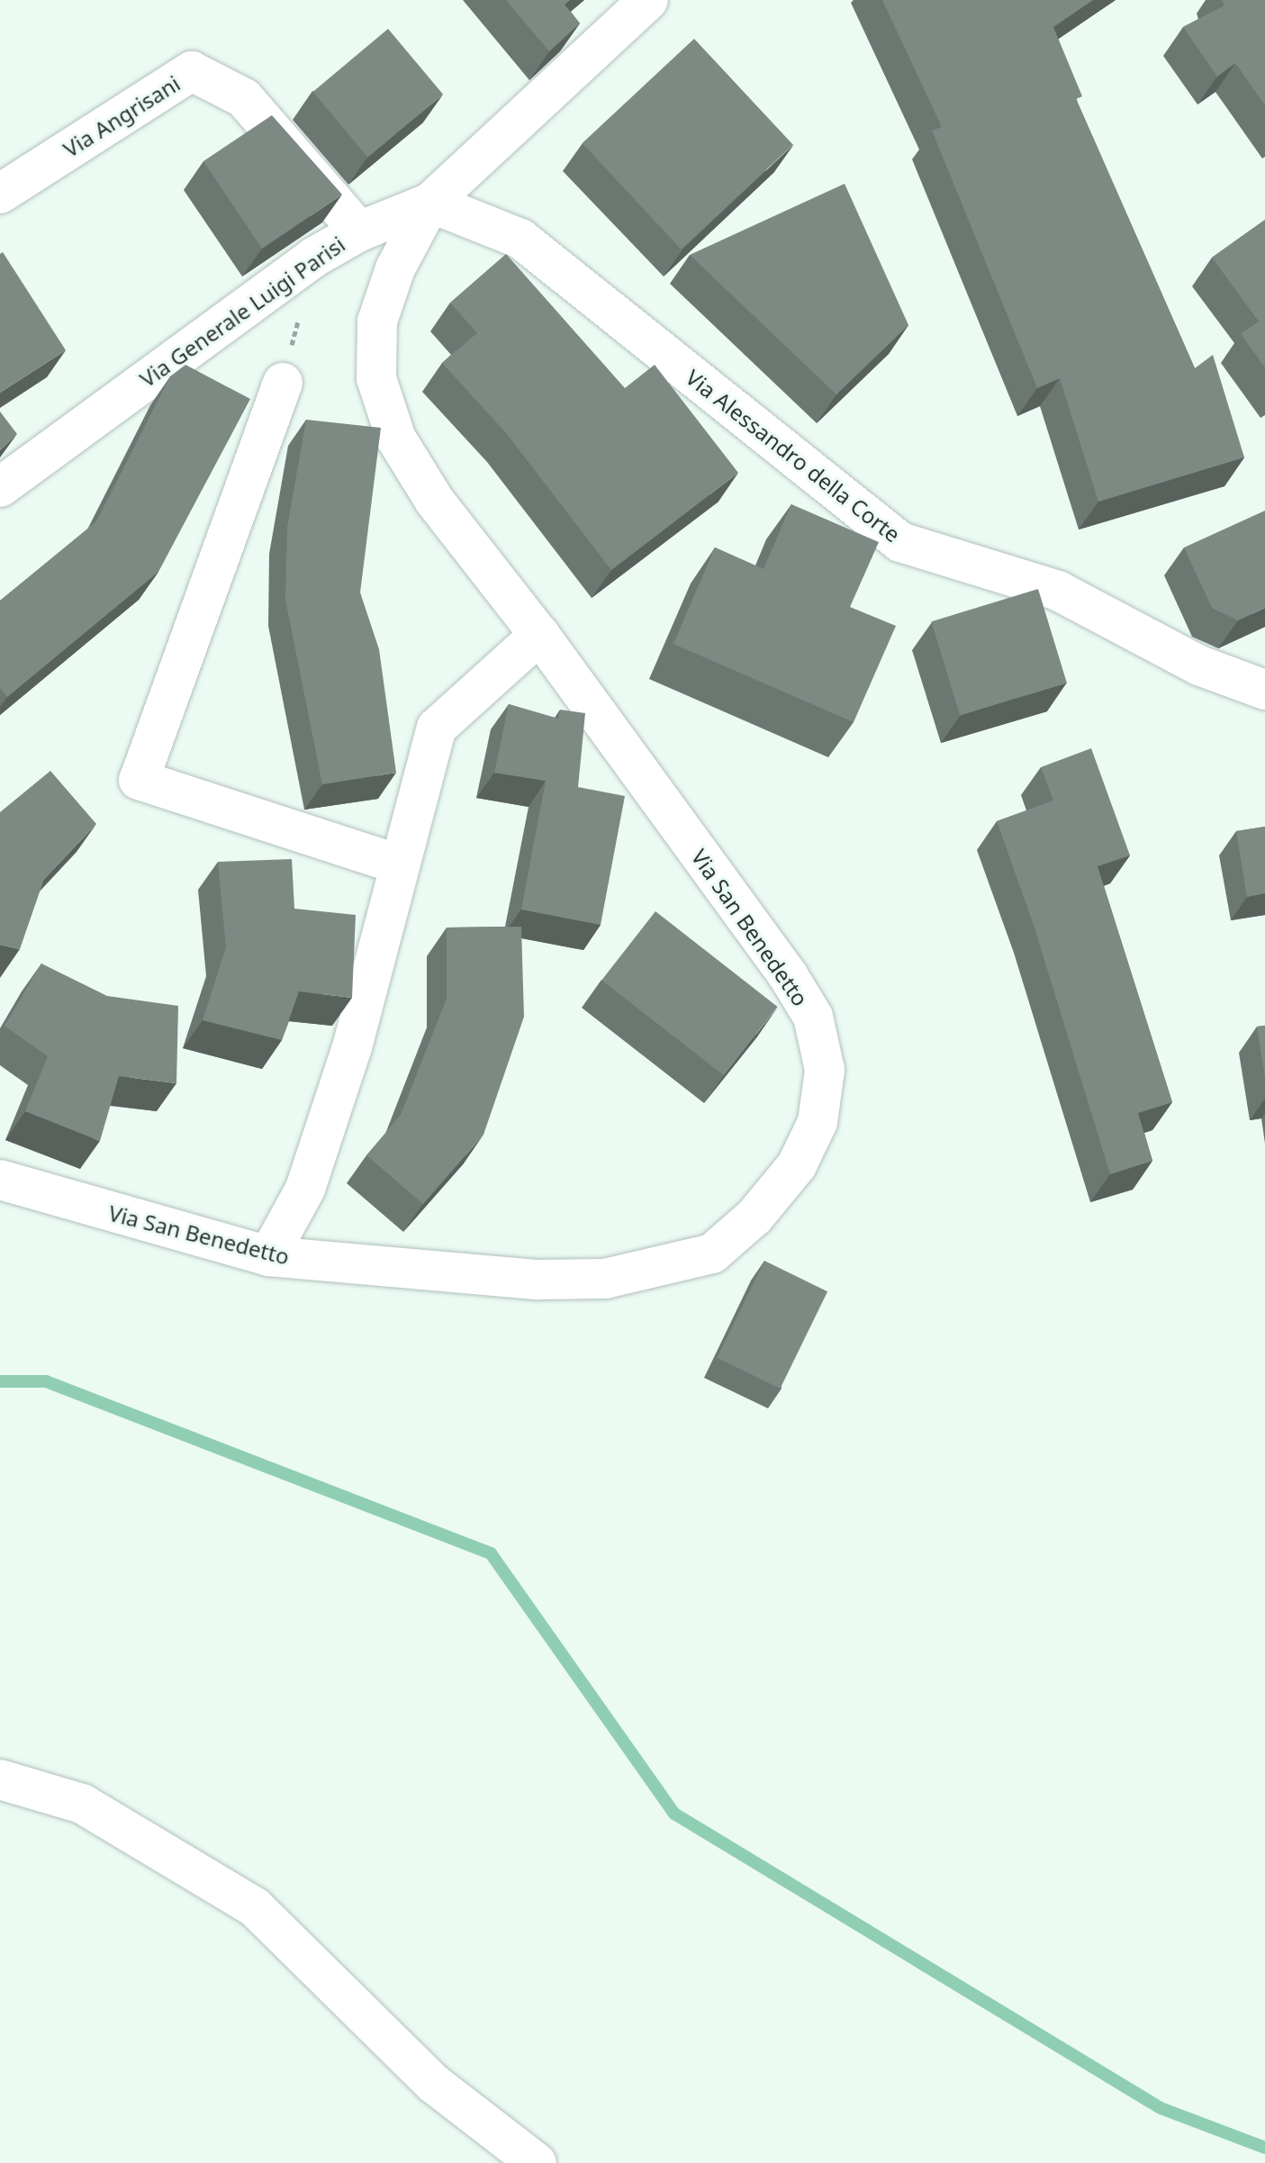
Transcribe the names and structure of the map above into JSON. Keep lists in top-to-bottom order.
{
  "streets": {
    "street": [
      "Via Angrisani",
      "Via Generale Luigi Parisi",
      "Via Alessandro della Corte",
      "Via San Benedetto"
    ]
  },
  "crossings": [
    ["Via Angrisani", "Via Generale Luigi Parisi"],
    ["Via Generale Luigi Parisi", "Via Alessandro della Corte"],
    ["Via Generale Luigi Parisi", "Via San Benedetto"],
    ["Via Alessandro della Corte", "Via San Benedetto"]
  ]
}
